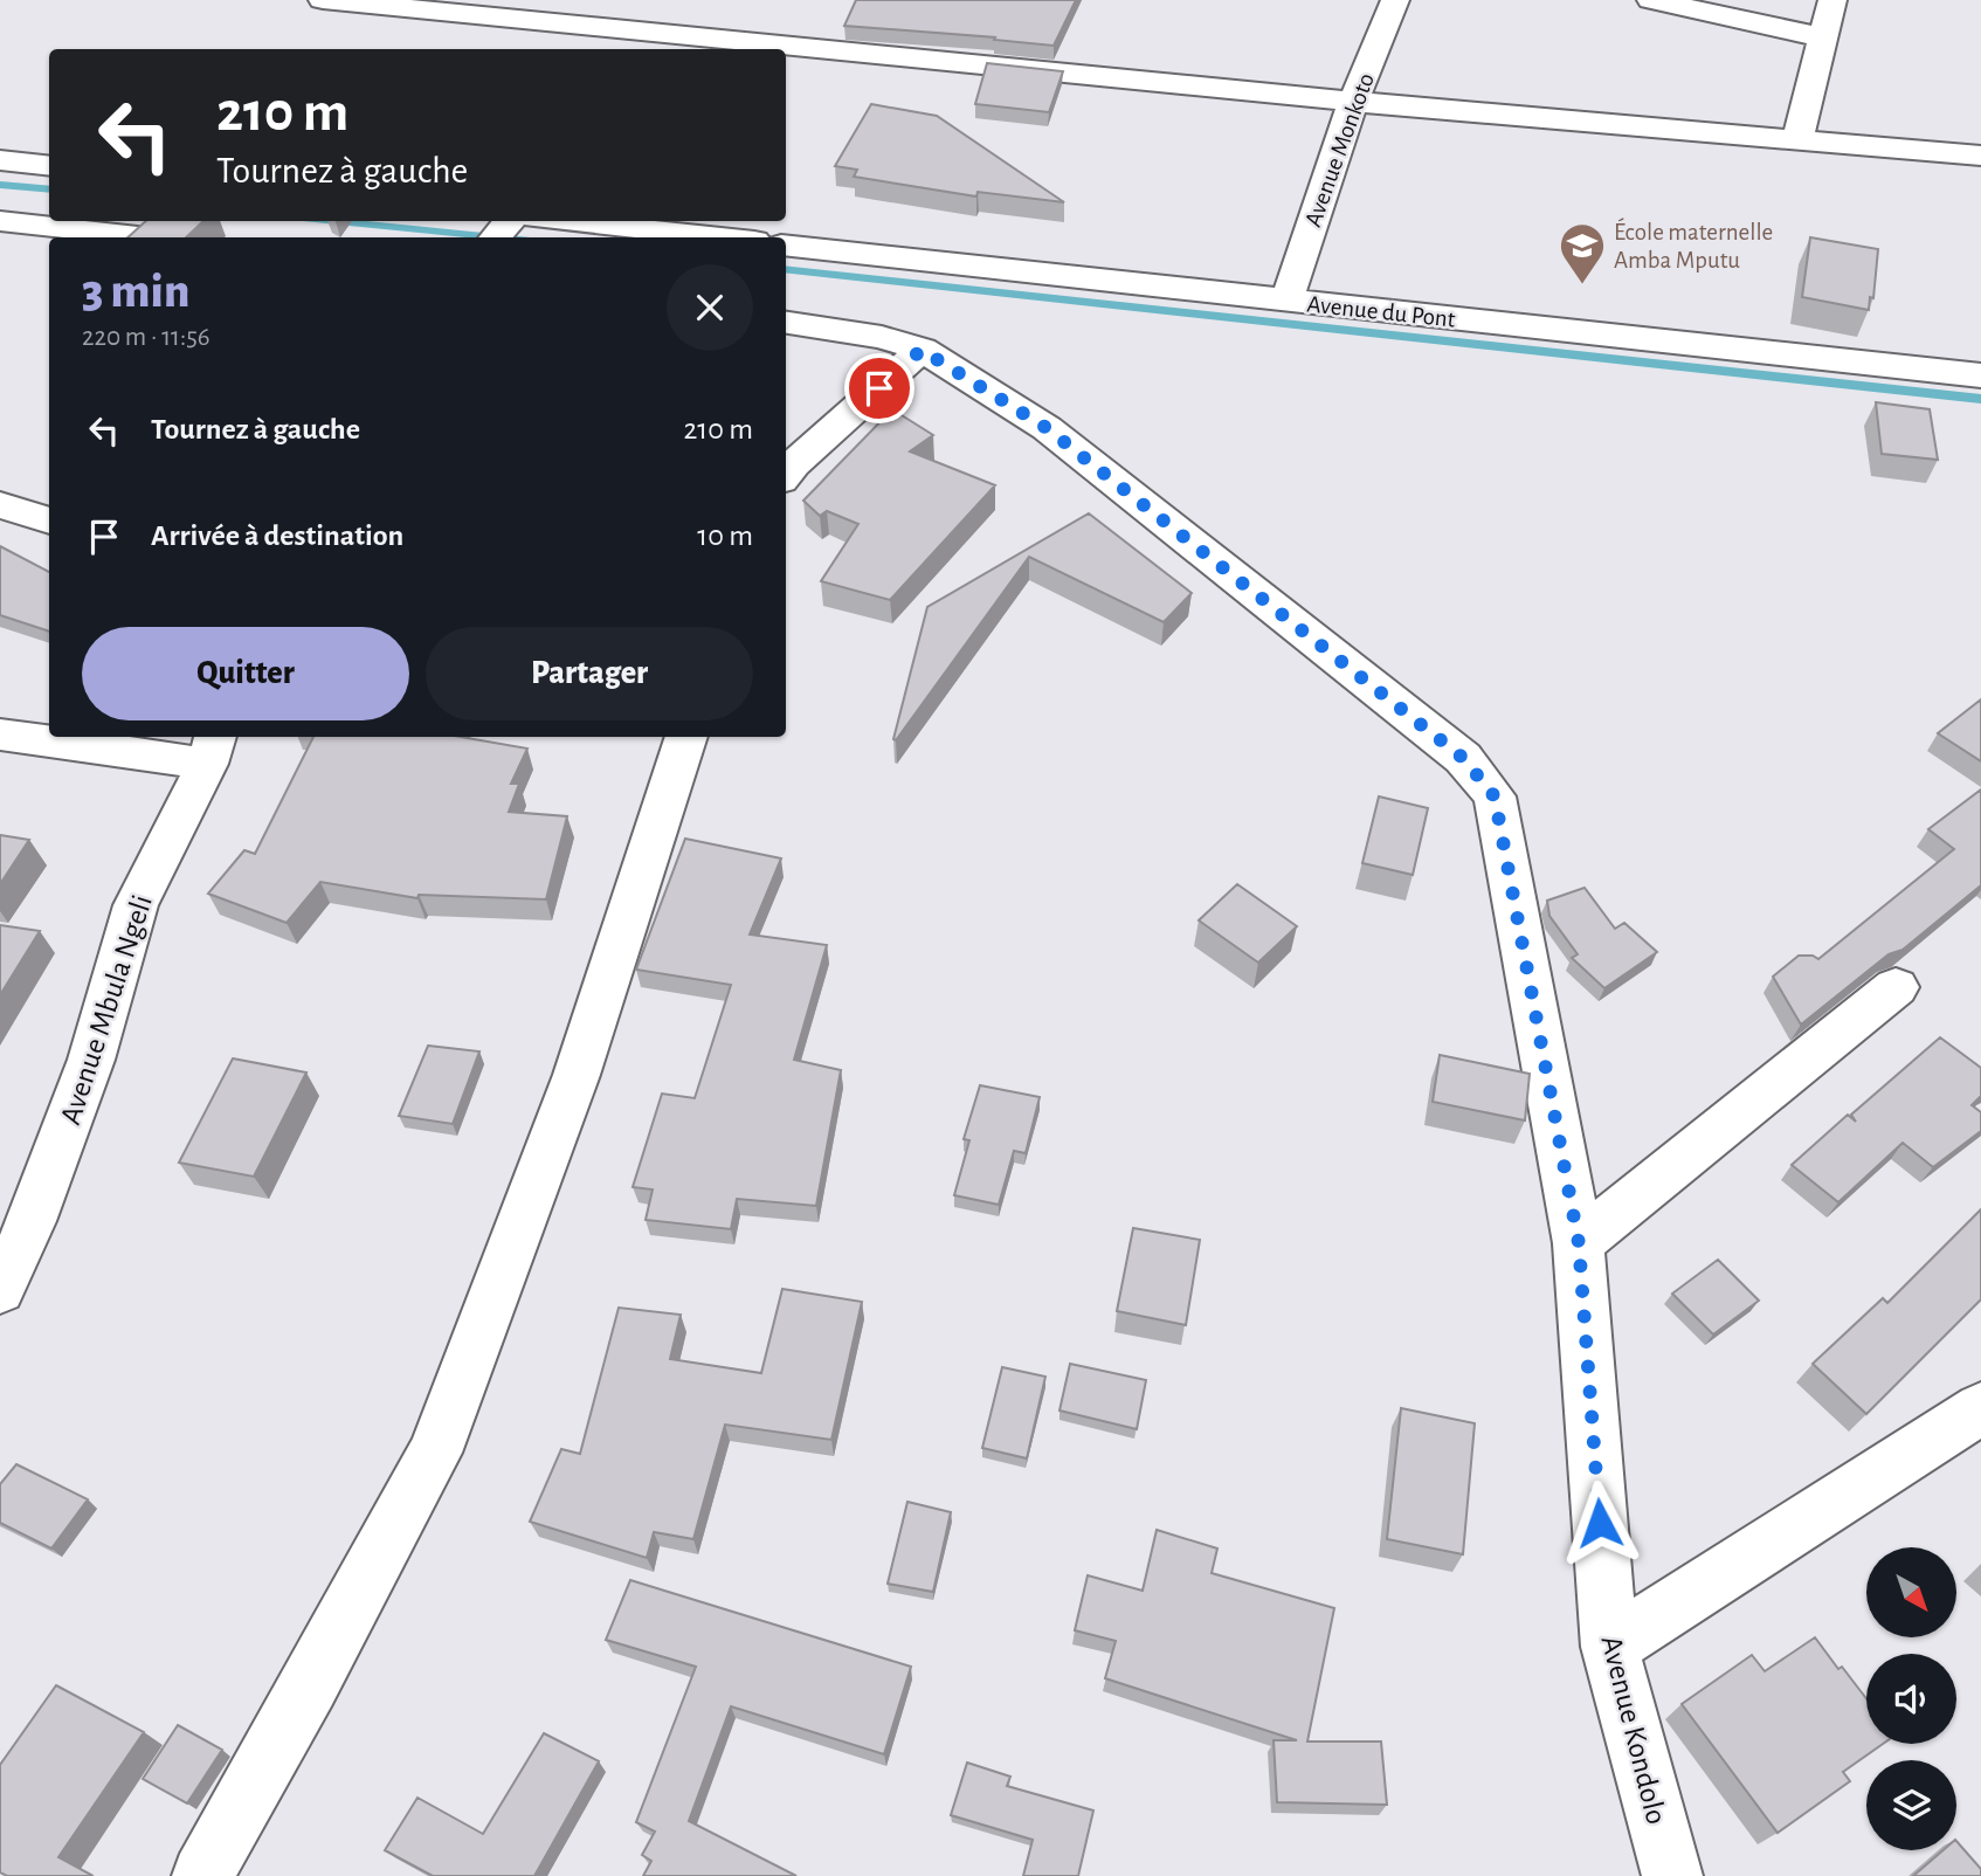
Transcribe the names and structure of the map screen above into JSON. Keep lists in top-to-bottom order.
{
  "streets": {
    "street": [
      "Avenue Monkoto",
      "Avenue du Pont",
      "Avenue Mbula Ngeli",
      "Avenue Kondolo"
    ]
  },
  "crossings": [
    ["Avenue Monkoto", "Avenue du Pont"]
  ],
  "places": {
    "school or university": ["École maternelle Amba Mputu"]
  },
  "north": "bottom right",
  "page": {
    "turn": ["210 m", "Tournez à gauche"],
    "heading": ["3 min", "220 m · 11:56"],
    "list": [
      {
        "name": "Tournez à gauche",
        "value": "210 m"
      },
      {
        "name": "Arrivée à destination",
        "value": "10 m"
      }
    ],
    "buttons": ["Quitter", "Partager"]
  }
}
